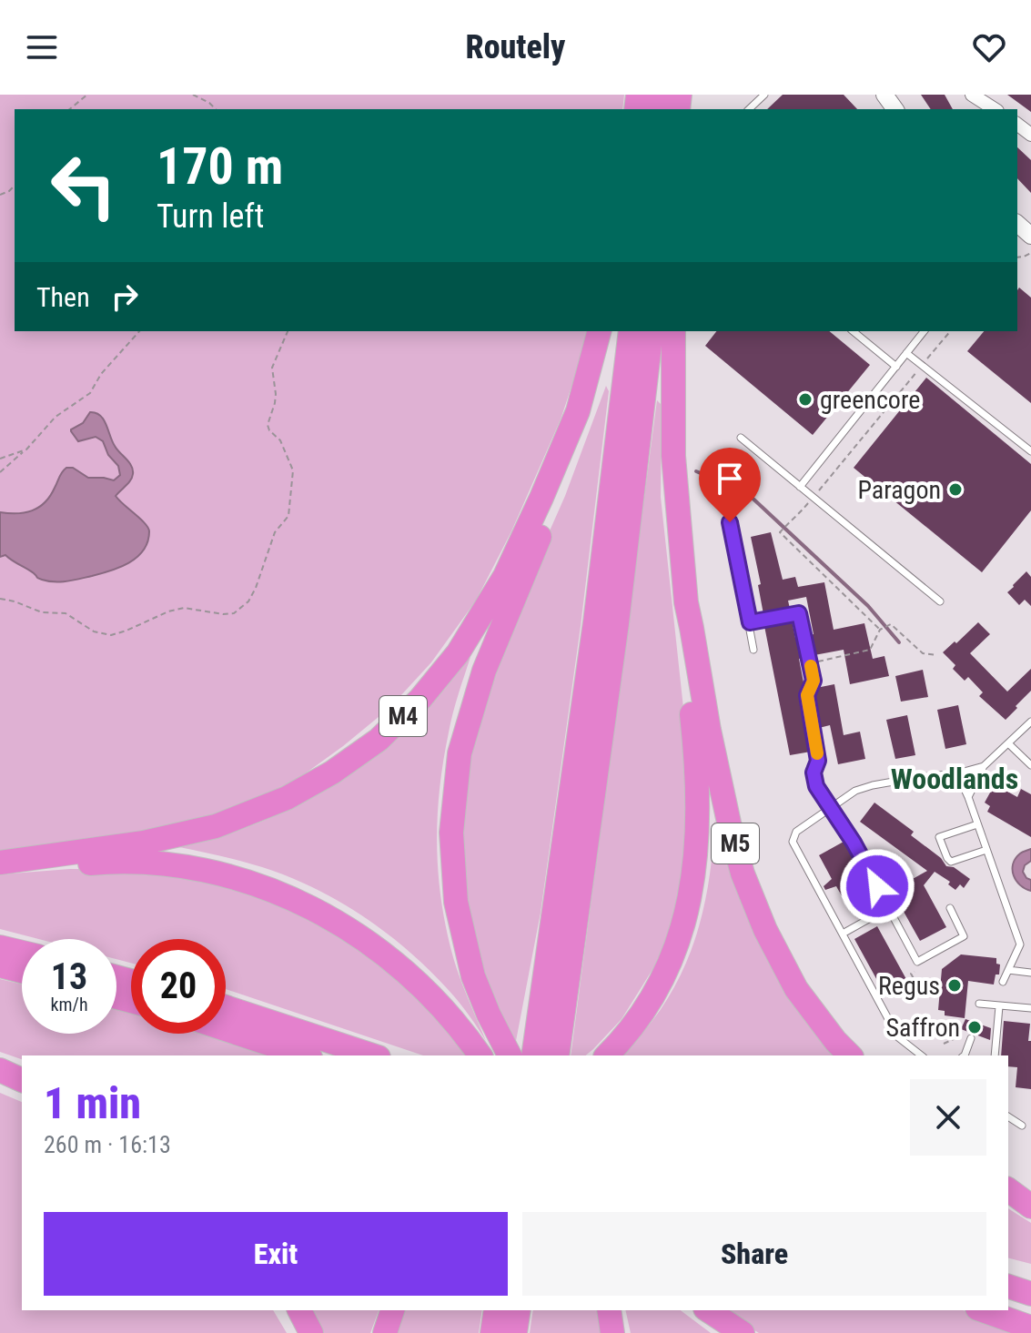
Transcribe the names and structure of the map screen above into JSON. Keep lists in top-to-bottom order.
{
  "streets": {
    "highway": ["M4", "M5"]
  },
  "districts": ["Woodlands"],
  "places": [
    "greencore",
    "Paragon",
    "Regus",
    "Saffron"
  ],
  "page": {
    "header": "Routely",
    "turn": ["170 m", "Turn left"],
    "then": "Then",
    "speed": "13 km/h",
    "limit": "20",
    "heading": ["1 min", "260 m · 16:13"],
    "buttons": ["Exit", "Share"]
  }
}
